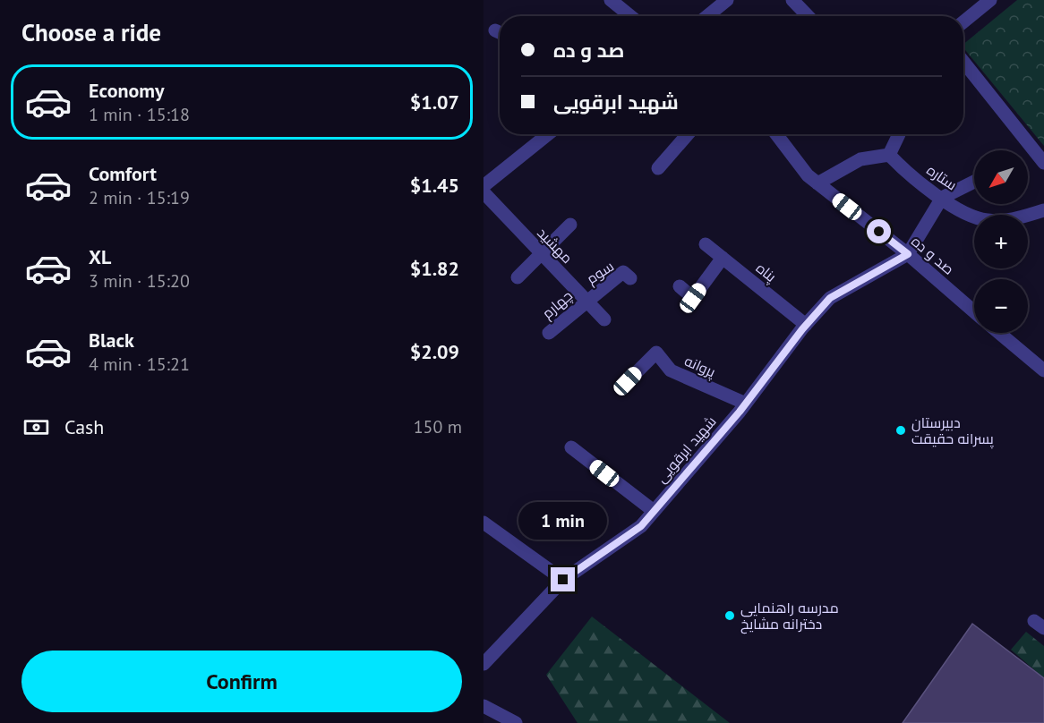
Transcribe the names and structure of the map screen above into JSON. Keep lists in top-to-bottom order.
{
  "streets": {
    "street": [
      "ستاره",
      "مهشید",
      "صد و ده",
      "سوم",
      "پناه",
      "چهارم",
      "پروانه",
      "شهید ابرقویی"
    ]
  },
  "crossings": [
    ["مهشید", "سوم"],
    ["مهشید", "چهارم"],
    ["صد و ده", "شهید ابرقویی"],
    ["سوم", "چهارم"],
    ["پناه", "شهید ابرقویی"],
    ["پروانه", "شهید ابرقویی"]
  ],
  "places": ["دبیرستان پسرانه حقیقت", "مدرسه راهنمایی دخترانه مشایخ"],
  "north": "bottom left",
  "page": {
    "heading": "Choose a ride",
    "banner": ["صد و ده", "شهید ابرقویی"],
    "list": [
      {
        "name": "Economy",
        "note": "1 min · 15:18",
        "value": "$1.07"
      },
      {
        "name": "Comfort",
        "note": "2 min · 15:19",
        "value": "$1.45"
      },
      {
        "name": "XL",
        "note": "3 min · 15:20",
        "value": "$1.82"
      },
      {
        "name": "Black",
        "note": "4 min · 15:21",
        "value": "$2.09"
      }
    ],
    "map_buttons": ["+", "−"],
    "pay": ["Cash", "150 m"],
    "bubble": "1 min",
    "buttons": "Confirm"
  }
}
